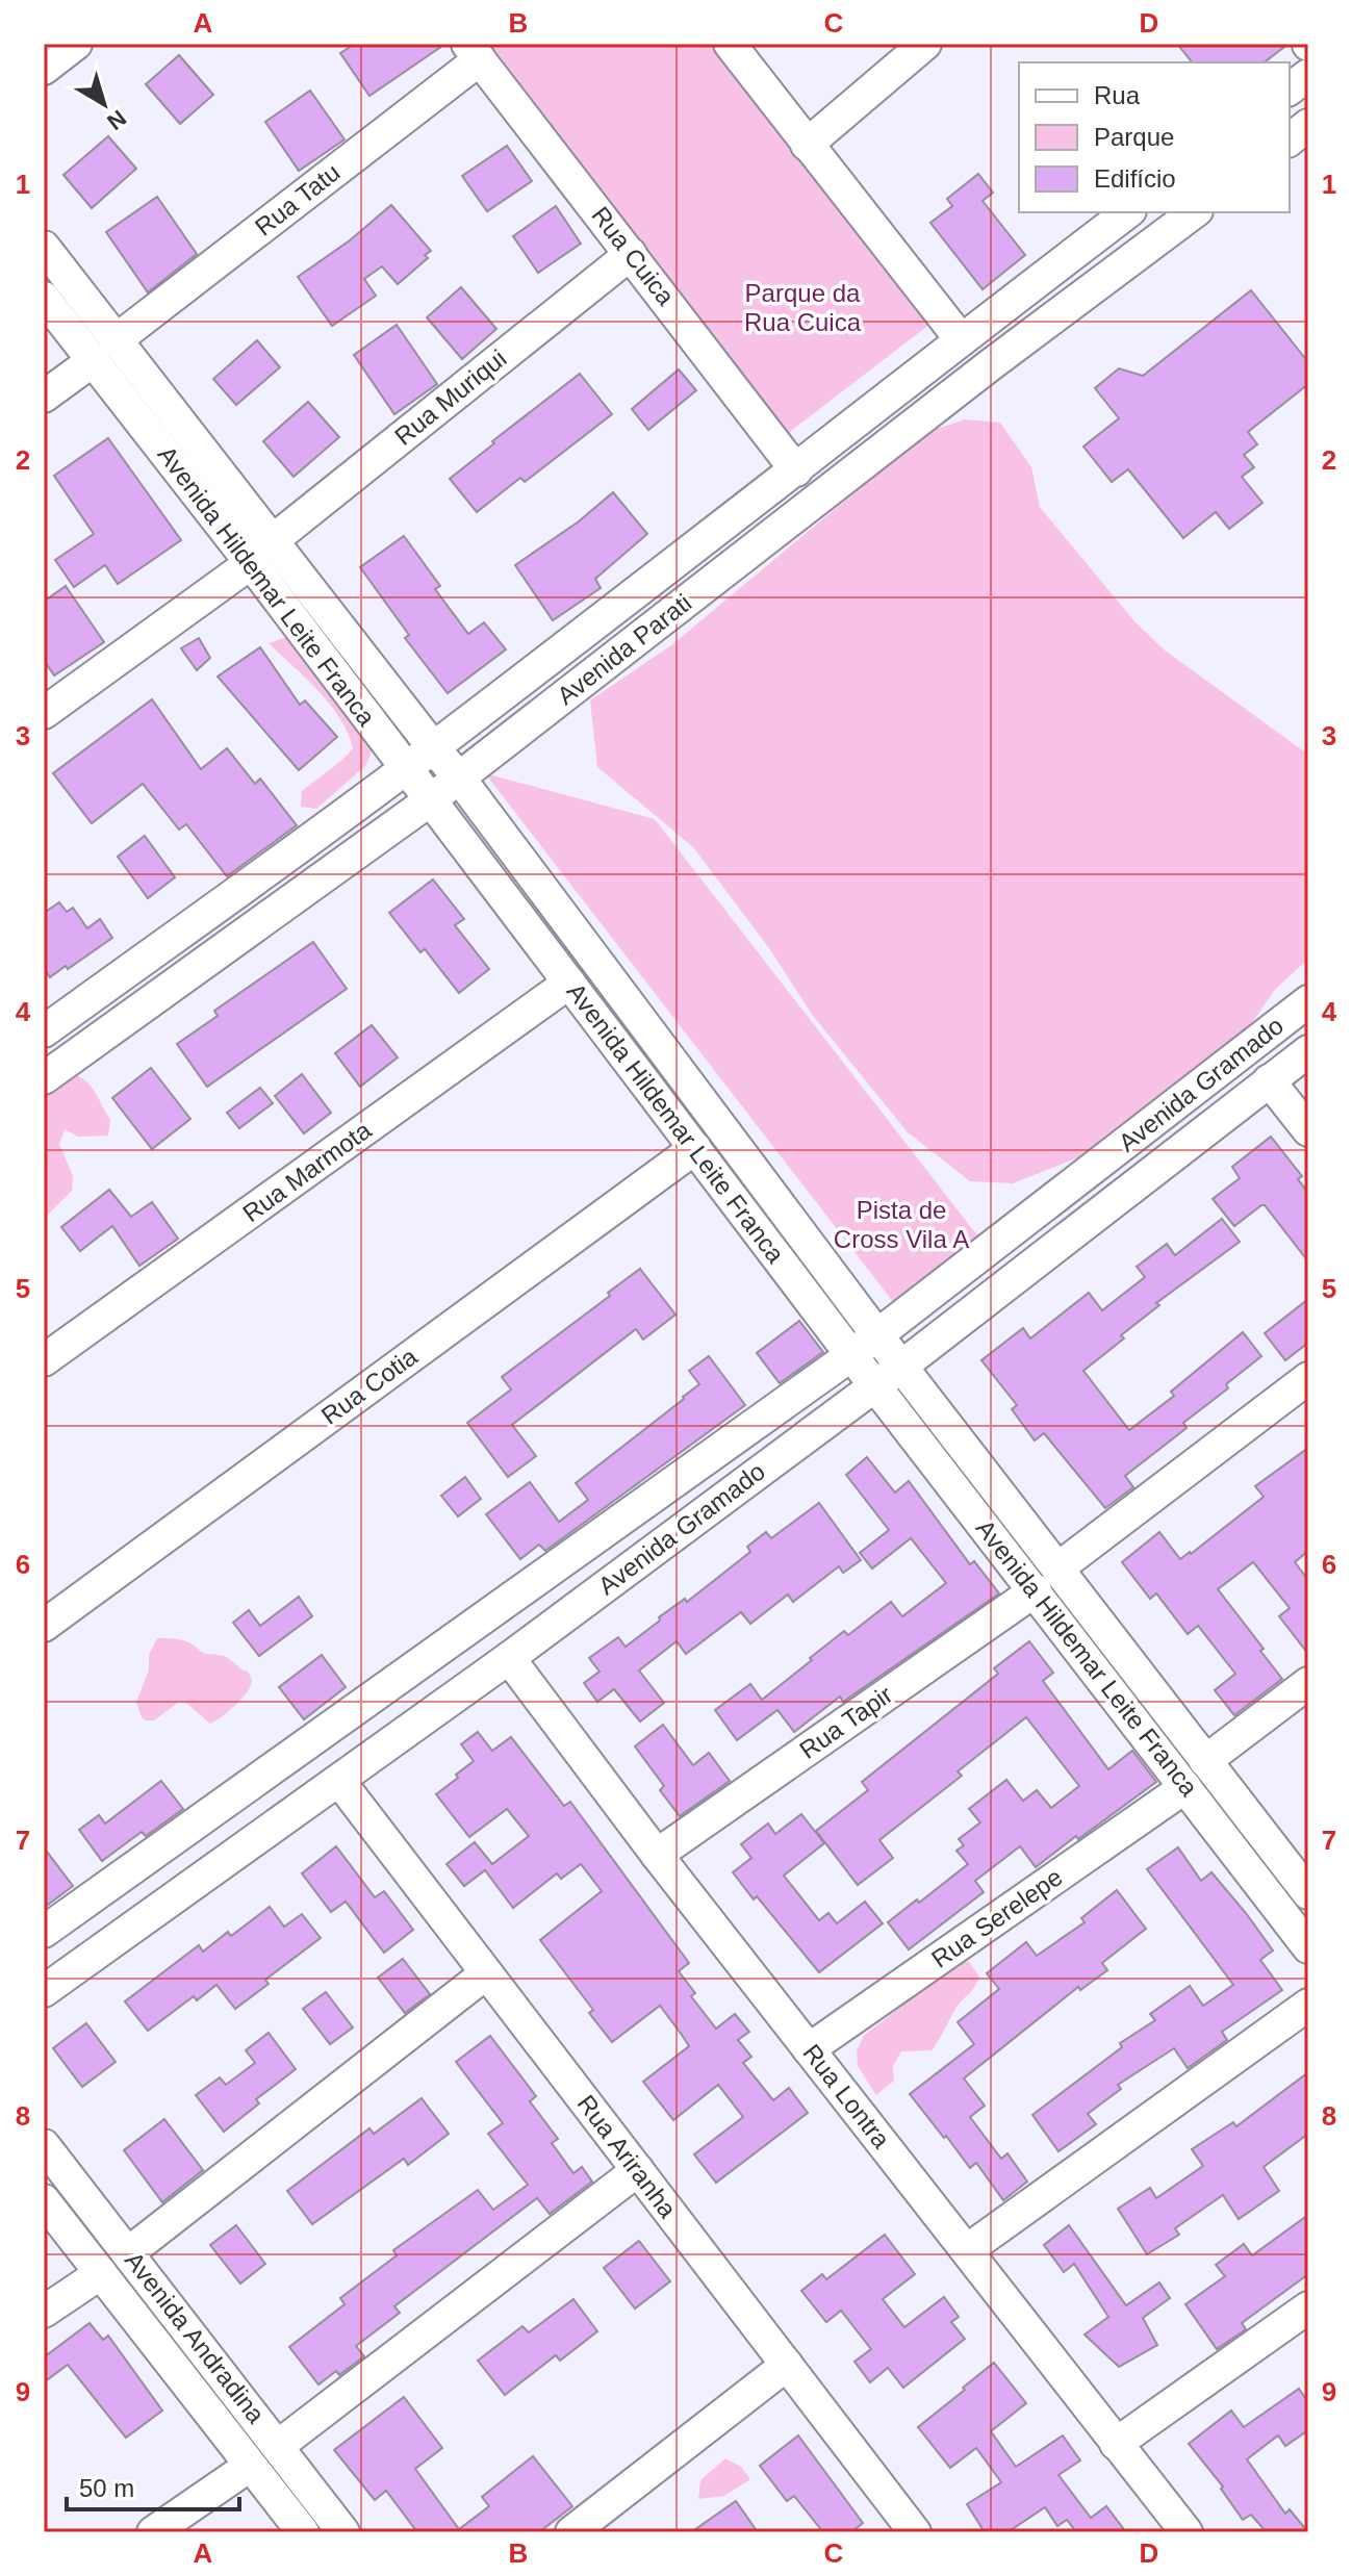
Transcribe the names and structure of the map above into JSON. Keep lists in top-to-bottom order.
{
  "streets": {
    "street": [
      "Rua Tatu",
      "Rua Cuica",
      "Rua Muriqui",
      "Avenida Hildemar Leite Franca",
      "Avenida Parati",
      "Avenida Gramado",
      "Rua Marmota",
      "Rua Cotia",
      "Rua Tapir",
      "Rua Serelepe",
      "Rua Lontra",
      "Rua Ariranha",
      "Avenida Andradina"
    ]
  },
  "crossings": [
    ["Rua Tatu", "Rua Cuica"],
    ["Rua Tatu", "Avenida Hildemar Leite Franca"],
    ["Rua Cuica", "Rua Muriqui"],
    ["Rua Cuica", "Avenida Parati"],
    ["Rua Muriqui", "Avenida Hildemar Leite Franca"],
    ["Avenida Hildemar Leite Franca", "Avenida Parati"],
    ["Avenida Hildemar Leite Franca", "Avenida Gramado"],
    ["Avenida Hildemar Leite Franca", "Rua Marmota"],
    ["Avenida Hildemar Leite Franca", "Rua Cotia"],
    ["Avenida Hildemar Leite Franca", "Rua Tapir"],
    ["Avenida Hildemar Leite Franca", "Rua Serelepe"],
    ["Avenida Gramado", "Rua Lontra"],
    ["Avenida Gramado", "Rua Ariranha"],
    ["Rua Tapir", "Rua Lontra"],
    ["Rua Serelepe", "Rua Lontra"]
  ],
  "parks": ["Parque da Rua Cuica", "Pista de Cross Vila A"],
  "legend": ["Rua", "Parque", "Edifício"],
  "scale_bar": "50 m",
  "north": "bottom right",
  "grid": {
    "columns": [
      "A",
      "B",
      "C",
      "D"
    ],
    "rows": [
      "1",
      "2",
      "3",
      "4",
      "5",
      "6",
      "7",
      "8",
      "9"
    ]
  }
}
